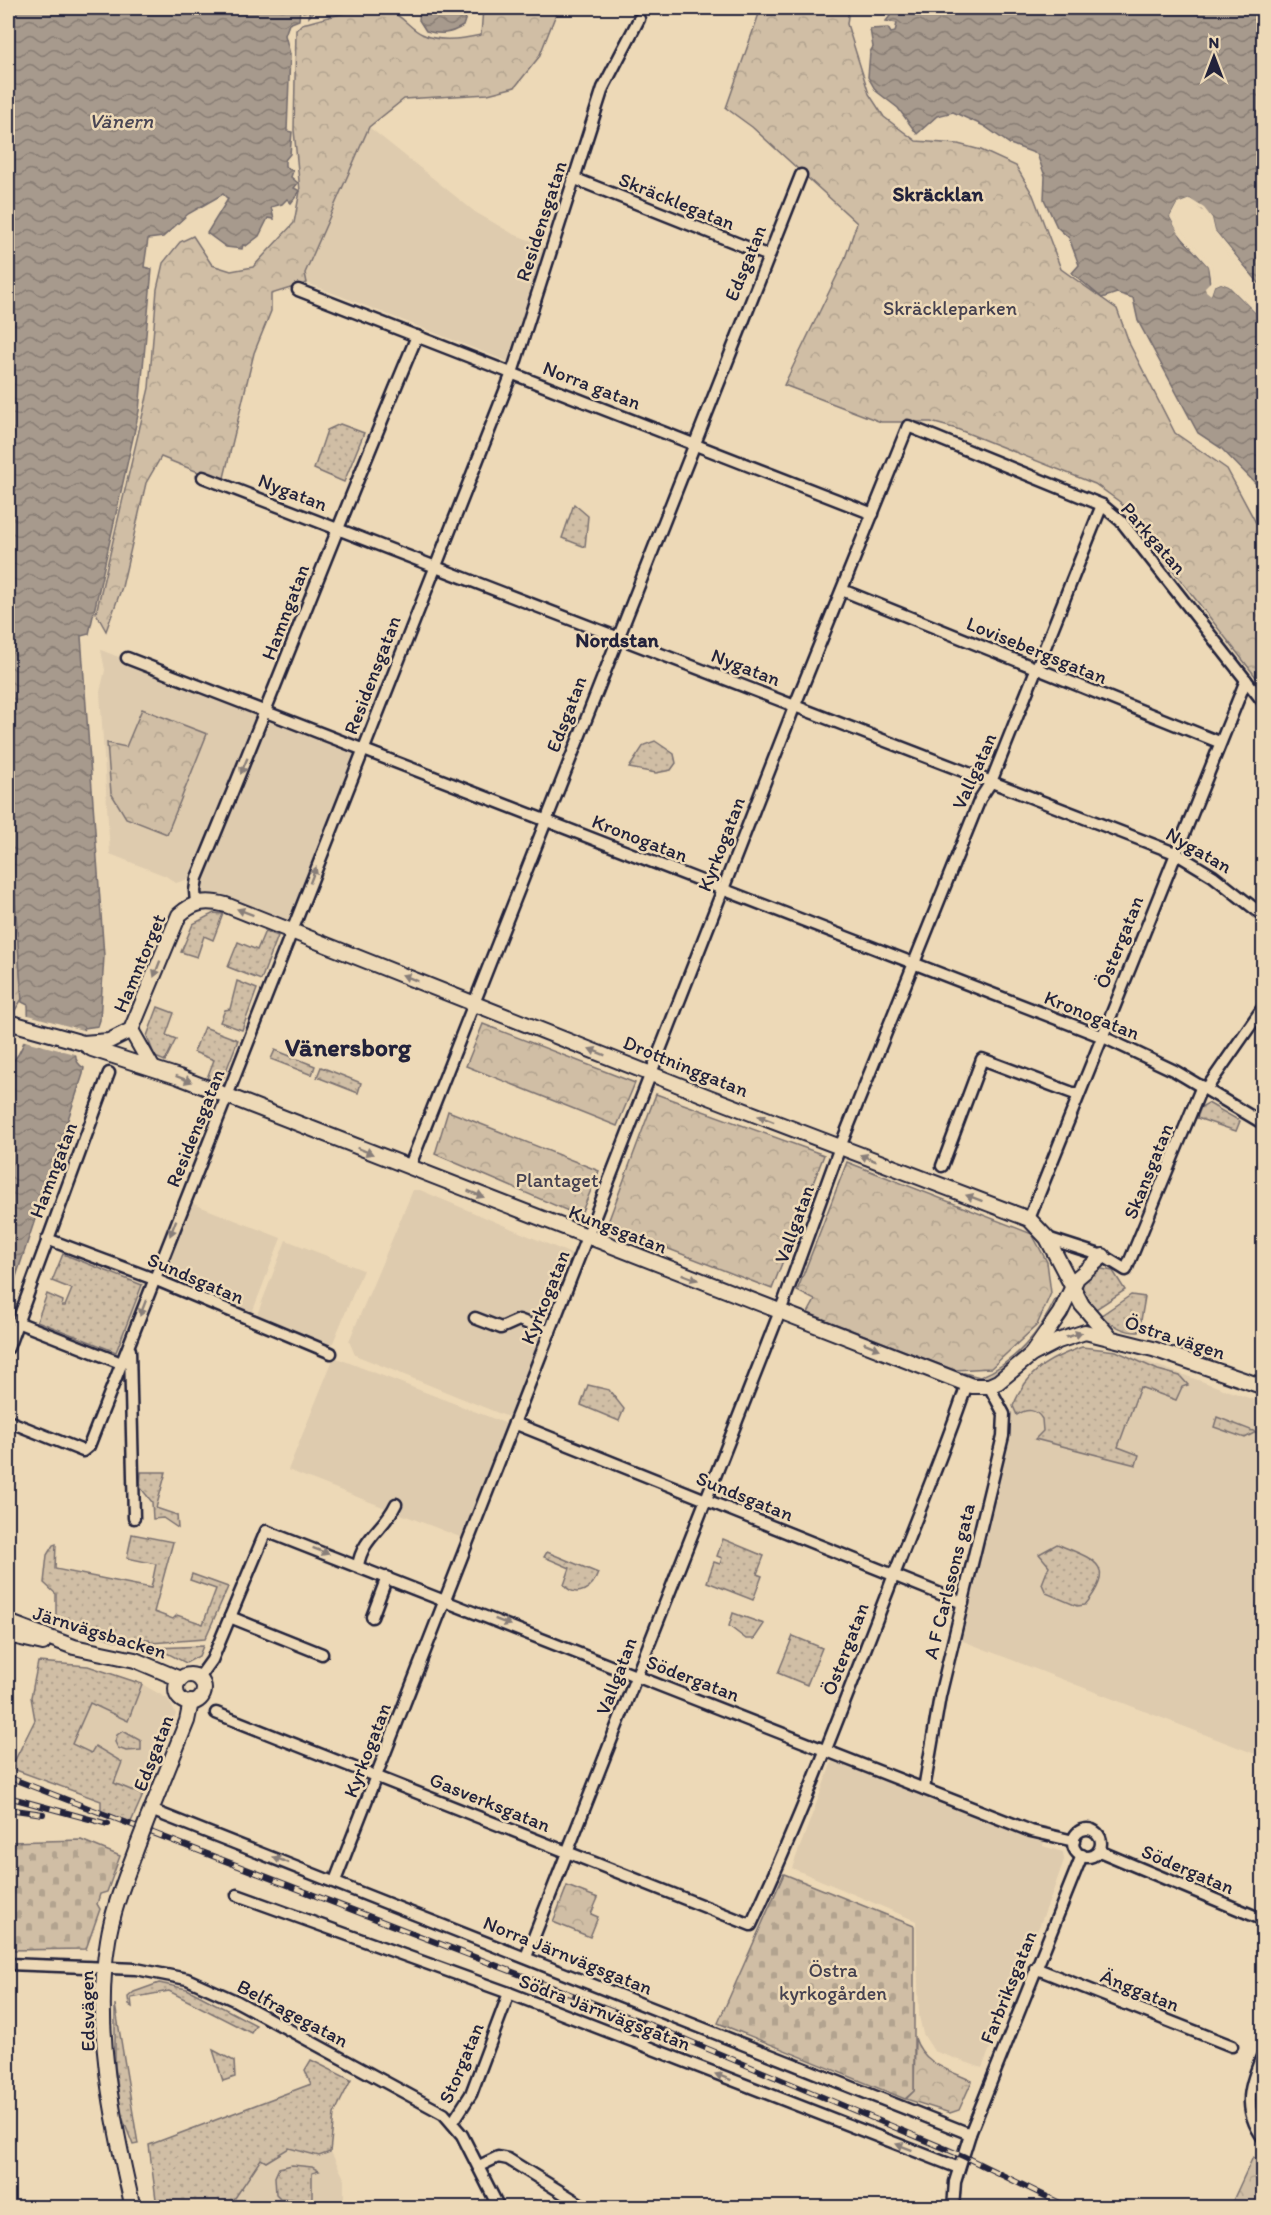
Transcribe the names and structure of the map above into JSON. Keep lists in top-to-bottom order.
{
  "streets": {
    "street": [
      "Skräcklegatan",
      "Residensgatan",
      "Edsgatan",
      "Norra gatan",
      "Nygatan",
      "Parkgatan",
      "Hamngatan",
      "Lovisebergsgatan",
      "Vallgatan",
      "Kronogatan",
      "Kyrkogatan",
      "Östergatan",
      "Hamntorget",
      "Drottninggatan",
      "Skansgatan",
      "Kungsgatan",
      "Sundsgatan",
      "Östra vägen",
      "A F Carlssons gata",
      "Järnvägsbacken",
      "Södergatan",
      "Gasverksgatan",
      "Norra Järnvägsgatan",
      "Farbriksgatan",
      "Änggatan",
      "Edsvägen",
      "Södra Järnvägsgatan",
      "Belfragegatan",
      "Storgatan"
    ]
  },
  "crossings": [
    ["Skräcklegatan", "Residensgatan"],
    ["Skräcklegatan", "Edsgatan"],
    ["Residensgatan", "Norra gatan"],
    ["Residensgatan", "Nygatan"],
    ["Residensgatan", "Kronogatan"],
    ["Residensgatan", "Drottninggatan"],
    ["Residensgatan", "Kungsgatan"],
    ["Residensgatan", "Sundsgatan"],
    ["Edsgatan", "Norra gatan"],
    ["Edsgatan", "Nygatan"],
    ["Edsgatan", "Kronogatan"],
    ["Edsgatan", "Drottninggatan"],
    ["Edsgatan", "Kungsgatan"],
    ["Edsgatan", "Järnvägsbacken"],
    ["Edsgatan", "Norra Järnvägsgatan"],
    ["Edsgatan", "Edsvägen"],
    ["Norra gatan", "Hamngatan"],
    ["Norra gatan", "Kyrkogatan"],
    ["Nygatan", "Hamngatan"],
    ["Nygatan", "Vallgatan"],
    ["Nygatan", "Kyrkogatan"],
    ["Nygatan", "Östergatan"],
    ["Parkgatan", "Vallgatan"],
    ["Parkgatan", "Kyrkogatan"],
    ["Parkgatan", "Östergatan"],
    ["Hamngatan", "Kronogatan"],
    ["Hamngatan", "Hamntorget"],
    ["Hamngatan", "Drottninggatan"],
    ["Hamngatan", "Sundsgatan"],
    ["Lovisebergsgatan", "Vallgatan"],
    ["Lovisebergsgatan", "Kyrkogatan"],
    ["Lovisebergsgatan", "Östergatan"],
    ["Vallgatan", "Kronogatan"],
    ["Vallgatan", "Drottninggatan"],
    ["Vallgatan", "Kungsgatan"],
    ["Vallgatan", "Sundsgatan"],
    ["Vallgatan", "Södergatan"],
    ["Vallgatan", "Gasverksgatan"],
    ["Vallgatan", "Norra Järnvägsgatan"],
    ["Kronogatan", "Kyrkogatan"],
    ["Kronogatan", "Östergatan"],
    ["Kronogatan", "Skansgatan"],
    ["Kyrkogatan", "Drottninggatan"],
    ["Kyrkogatan", "Kungsgatan"],
    ["Kyrkogatan", "Sundsgatan"],
    ["Kyrkogatan", "Södergatan"],
    ["Kyrkogatan", "Gasverksgatan"],
    ["Kyrkogatan", "Norra Järnvägsgatan"],
    ["Östergatan", "Drottninggatan"],
    ["Östergatan", "Kungsgatan"],
    ["Östergatan", "Sundsgatan"],
    ["Östergatan", "Södergatan"],
    ["Östergatan", "Gasverksgatan"],
    ["Hamntorget", "Drottninggatan"],
    ["Hamntorget", "Kungsgatan"],
    ["Drottninggatan", "Östra vägen"],
    ["Kungsgatan", "A F Carlssons gata"],
    ["Sundsgatan", "A F Carlssons gata"],
    ["A F Carlssons gata", "Södergatan"],
    ["Södergatan", "Farbriksgatan"],
    ["Norra Järnvägsgatan", "Farbriksgatan"],
    ["Norra Järnvägsgatan", "Edsvägen"],
    ["Farbriksgatan", "Änggatan"],
    ["Farbriksgatan", "Södra Järnvägsgatan"],
    ["Edsvägen", "Belfragegatan"],
    ["Södra Järnvägsgatan", "Storgatan"],
    ["Belfragegatan", "Storgatan"]
  ],
  "one_way": [
    "Hamntorget",
    "Drottninggatan",
    "Kungsgatan",
    "Södra Järnvägsgatan"
  ],
  "districts": ["Skräcklan", "Nordstan", "Vänersborg"],
  "water": ["Vänern"],
  "parks": ["Skräckleparken", "Plantaget", "Östra kyrkogården"],
  "north": "top"
}
